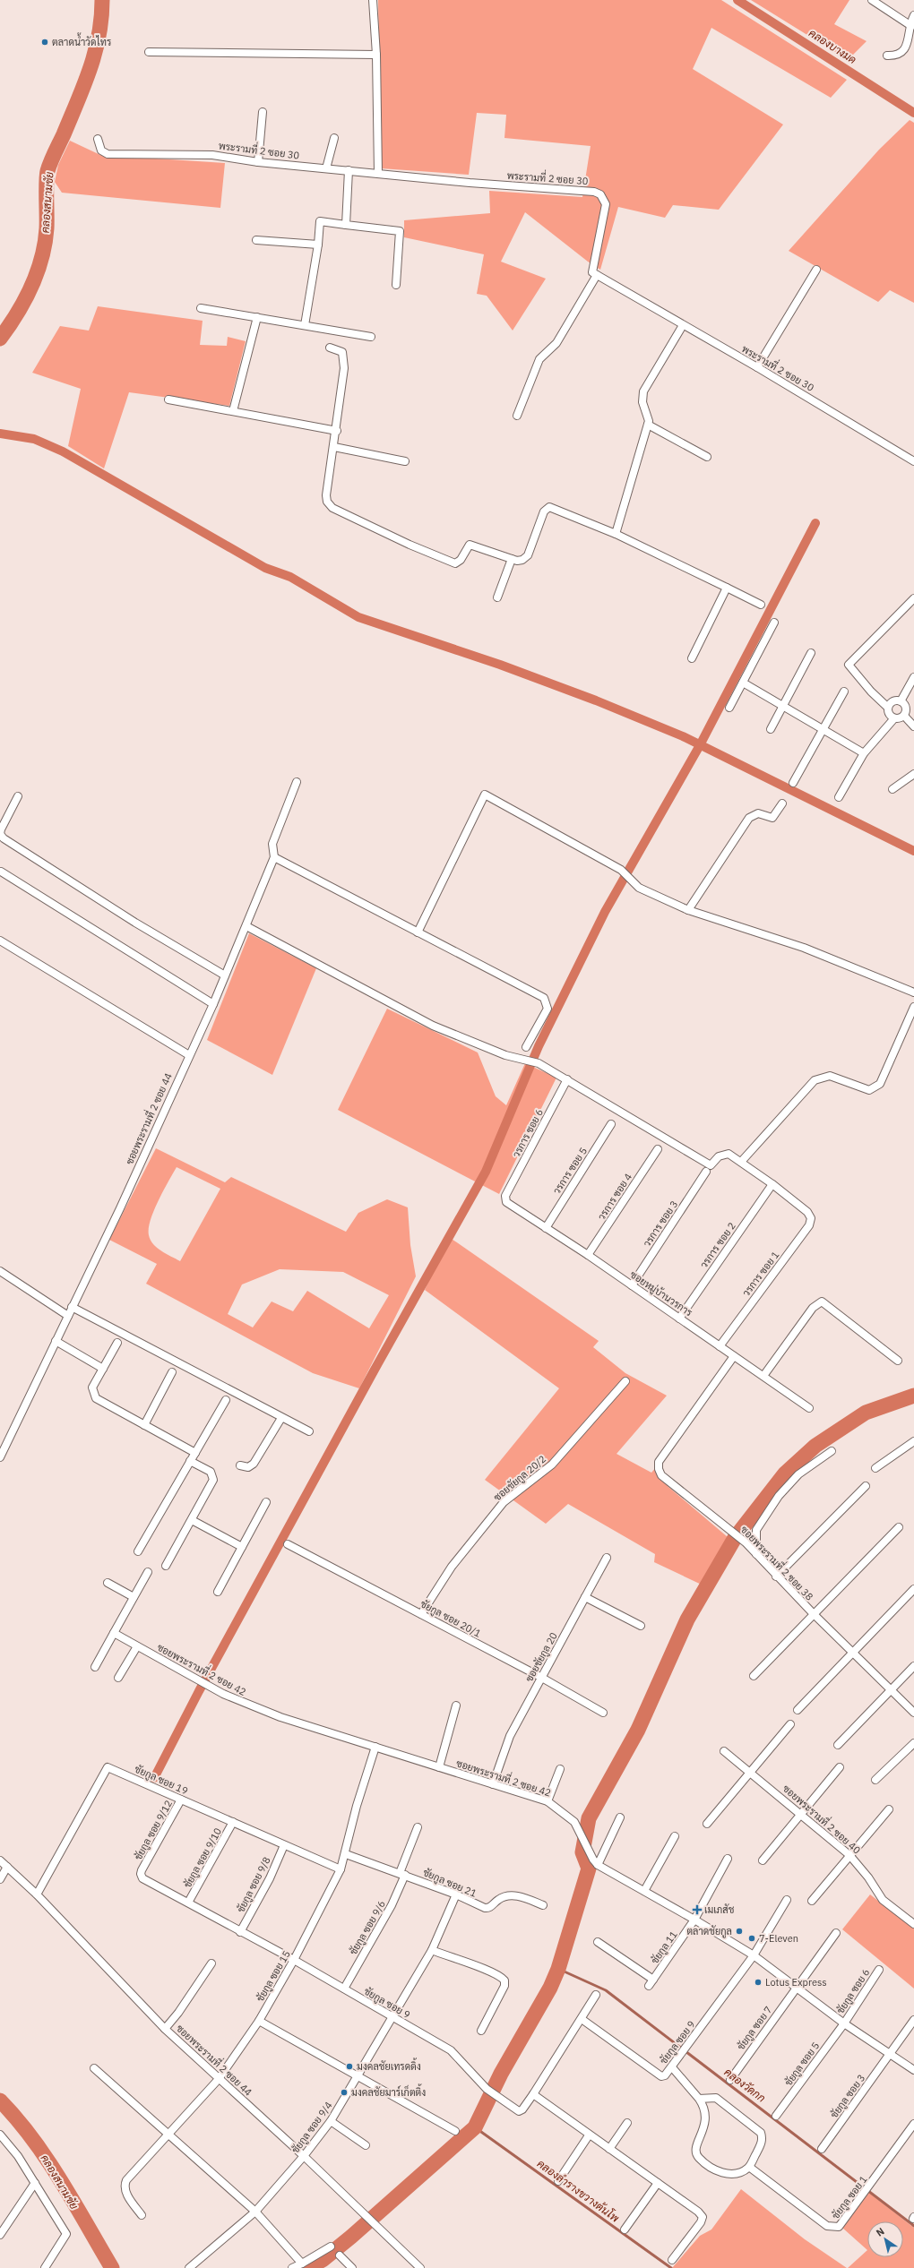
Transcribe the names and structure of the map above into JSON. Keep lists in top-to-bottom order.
{
  "streets": {
    "street": [
      "พระรามที่ 2 ซอย 30",
      "ซอยพระรามที่ 2 ซอย 44",
      "วรการ ซอย 6",
      "วรการ ซอย 5",
      "วรการ ซอย 4",
      "วรการ ซอย 3",
      "วรการ ซอย 2",
      "วรการ ซอย 1",
      "ซอยหมู่บ้านวรการ",
      "ซอยชัยกูล 20/2",
      "ซอยพระรามที่ 2 ซอย 38",
      "ชัยกูล ซอย 20/1",
      "ซอยชัยกูล 20",
      "ซอยพระรามที่ 2 ซอย 42",
      "ชัยกูล ซอย 19",
      "ซอยพระรามที่ 2 ซอย 40",
      "ชัยกูล ซอย 9/12",
      "ชัยกูล ซอย 9/10",
      "ชัยกูล ซอย 21",
      "ชัยกูล ซอย 9/8",
      "ชัยกูล ซอย 9/6",
      "ชัยกูล 11",
      "ชัยกูล ซอย 15",
      "ชัยกูล ซอย 6",
      "ชัยกูล ซอย 9",
      "ชัยกูล ซอย 7",
      "ชัยกูล ซอย 5",
      "ชัยกูล ซอย 3",
      "ชัยกูล ซอย 9/4",
      "ชัยกูล ซอย 1"
    ]
  },
  "crossings": [
    ["ซอยพระรามที่ 2 ซอย 44", "ชัยกูล ซอย 19"],
    ["ซอยพระรามที่ 2 ซอย 44", "ชัยกูล ซอย 15"],
    ["ซอยพระรามที่ 2 ซอย 44", "ชัยกูล ซอย 9/4"],
    ["วรการ ซอย 6", "ซอยหมู่บ้านวรการ"],
    ["วรการ ซอย 5", "ซอยหมู่บ้านวรการ"],
    ["วรการ ซอย 4", "ซอยหมู่บ้านวรการ"],
    ["วรการ ซอย 3", "ซอยหมู่บ้านวรการ"],
    ["วรการ ซอย 2", "วรการ ซอย 1"],
    ["วรการ ซอย 2", "ซอยหมู่บ้านวรการ"],
    ["วรการ ซอย 1", "ซอยหมู่บ้านวรการ"],
    ["ซอยหมู่บ้านวรการ", "ซอยพระรามที่ 2 ซอย 38"],
    ["ซอยชัยกูล 20/2", "ชัยกูล ซอย 20/1"],
    ["ชัยกูล ซอย 20/1", "ซอยชัยกูล 20"],
    ["ซอยชัยกูล 20", "ซอยพระรามที่ 2 ซอย 42"],
    ["ซอยพระรามที่ 2 ซอย 42", "ชัยกูล 11"],
    ["ซอยพระรามที่ 2 ซอย 42", "ชัยกูล ซอย 15"],
    ["ซอยพระรามที่ 2 ซอย 42", "ชัยกูล ซอย 6"],
    ["ซอยพระรามที่ 2 ซอย 42", "ชัยกูล ซอย 9"],
    ["ซอยพระรามที่ 2 ซอย 42", "ชัยกูล ซอย 7"],
    ["ซอยพระรามที่ 2 ซอย 42", "ชัยกูล ซอย 5"],
    ["ซอยพระรามที่ 2 ซอย 42", "ชัยกูล ซอย 3"],
    ["ชัยกูล ซอย 19", "ชัยกูล ซอย 9/12"],
    ["ชัยกูล ซอย 19", "ชัยกูล ซอย 9/10"],
    ["ชัยกูล ซอย 19", "ชัยกูล ซอย 9/8"],
    ["ชัยกูล ซอย 19", "ชัยกูล ซอย 15"],
    ["ชัยกูล ซอย 9/12", "ชัยกูล ซอย 9"],
    ["ชัยกูล ซอย 9/10", "ชัยกูล ซอย 9"],
    ["ชัยกูล ซอย 21", "ชัยกูล ซอย 9/6"],
    ["ชัยกูล ซอย 21", "ชัยกูล ซอย 15"],
    ["ชัยกูล ซอย 21", "ชัยกูล ซอย 9/4"],
    ["ชัยกูล ซอย 9/8", "ชัยกูล ซอย 9"],
    ["ชัยกูล ซอย 9/6", "ชัยกูล ซอย 9"],
    ["ชัยกูล ซอย 15", "ชัยกูล ซอย 9"],
    ["ชัยกูล ซอย 6", "ชัยกูล ซอย 5"],
    ["ชัยกูล ซอย 9", "ชัยกูล ซอย 9/4"]
  ],
  "water": [
    "คลองบางมด",
    "คลองสนามชัย",
    "คลองวัดกก",
    "คลองลำรางขวางต้นโพ"
  ],
  "places": {
    "other": [
      "ตลาดน้ำวัดไทร",
      "ตลาดชัยกูล",
      "7-Eleven",
      "Lotus Express",
      "มงคลชัยเทรดดิ้ง",
      "มงคลชัยมาร์เก็ตติ้ง"
    ],
    "health": ["เมเภสัช"]
  },
  "north": "top left"
}
